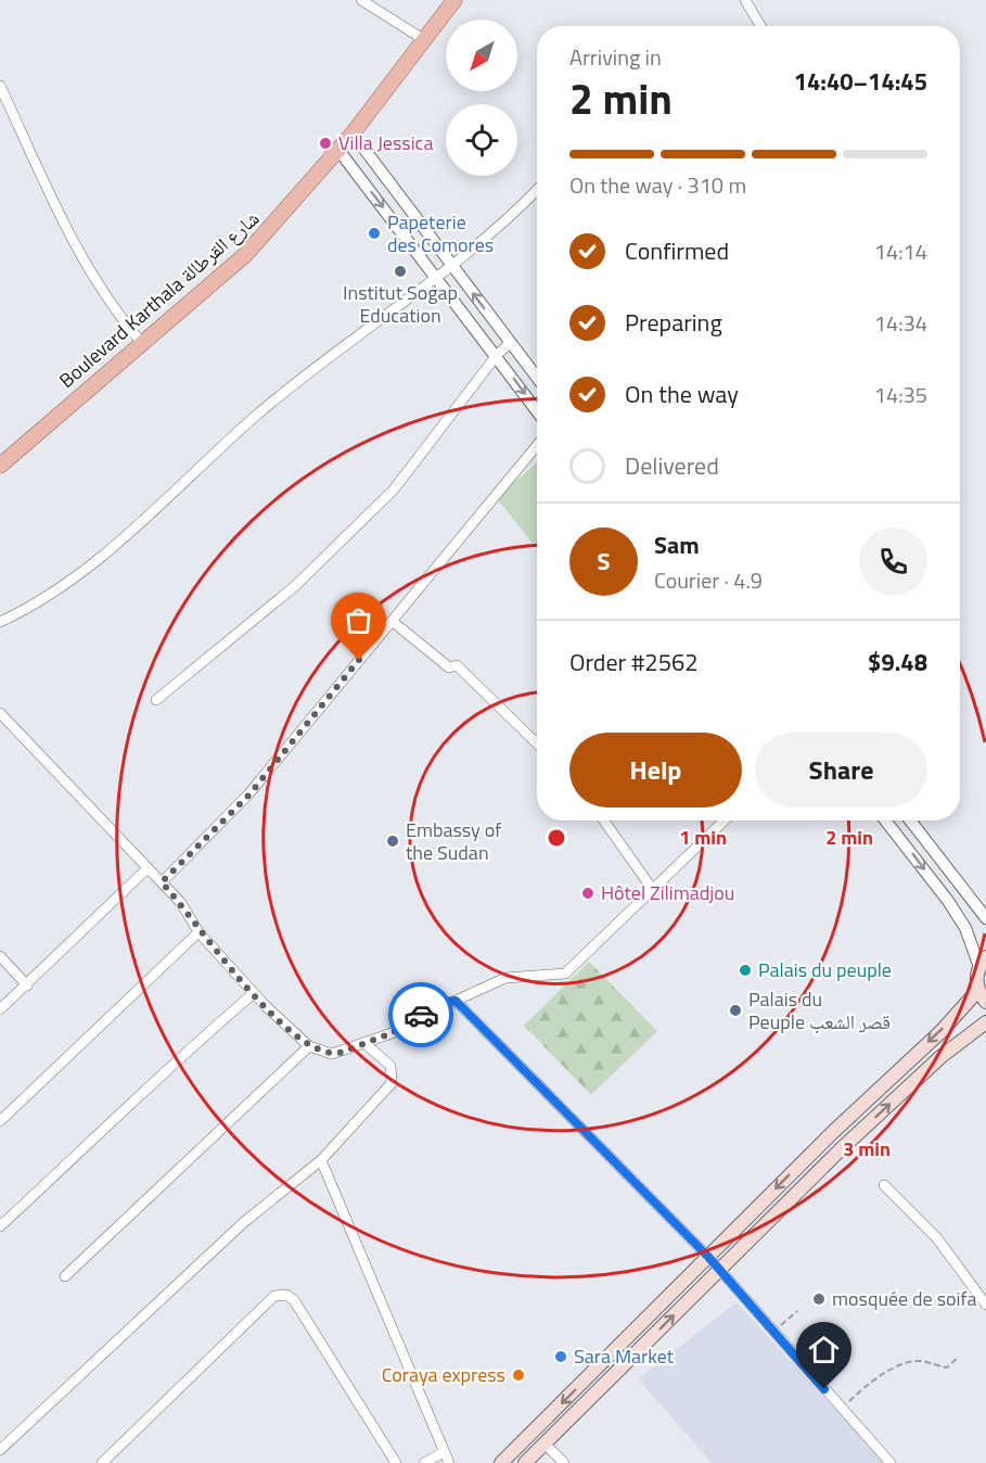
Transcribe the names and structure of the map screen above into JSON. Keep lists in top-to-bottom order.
{
  "streets": {
    "main road": ["Boulevard Karthala شارع القرطالة"]
  },
  "places": [
    "Villa Jessica",
    "Papeterie des Comores",
    "Institut Sogap Education",
    "Embassy of the Sudan",
    "Hôtel Zilimadjou",
    "Palais du peuple",
    "Palais du Peuple قصر الشعب",
    "mosquée de soifa",
    "Sara Market",
    "Coraya express"
  ],
  "north": "bottom left",
  "page": {
    "heading": ["2 min", "Arriving in", "14:40–14:45"],
    "panel": [
      "Sam",
      "Courier · 4.9",
      "Order #2562",
      "$9.48"
    ],
    "bar": "On the way · 310 m",
    "list": [
      ["Confirmed", "14:14"],
      ["Preparing", "14:34"],
      ["On the way", "14:35"],
      "Delivered"
    ],
    "round": "S",
    "buttons": ["Help", "Share"]
  },
  "rings": ["1 min", "2 min", "3 min"]
}
